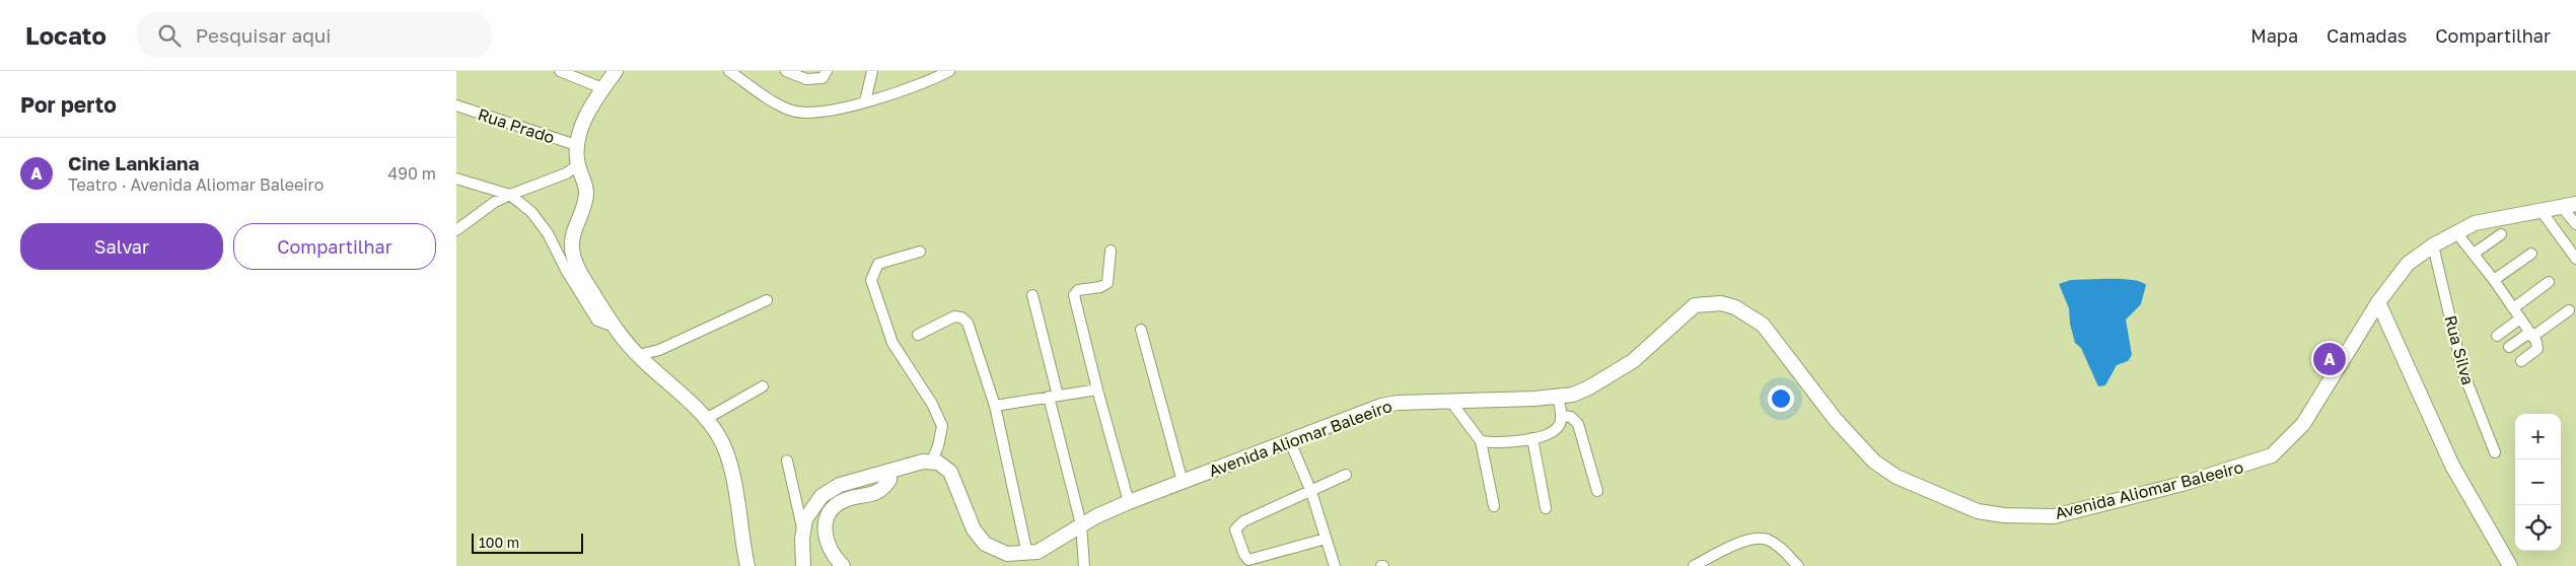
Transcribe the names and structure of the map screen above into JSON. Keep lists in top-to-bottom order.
{
  "streets": {
    "main road": ["Avenida Aliomar Baleeiro"],
    "street": ["Rua Prado", "Rua Silva"]
  },
  "crossings": [
    ["Rua Silva", "Avenida Aliomar Baleeiro"]
  ],
  "scale_bar": "100 m",
  "page": {
    "header": "Locato",
    "search": "Pesquisar aqui",
    "nav": ["Mapa", "Camadas", "Compartilhar"],
    "heading": "Por perto",
    "list": [
      {
        "mark": "A",
        "name": "Cine Lankiana",
        "note": "Teatro · Avenida Aliomar Baleeiro",
        "value": "490 m"
      }
    ],
    "buttons": ["Salvar", "Compartilhar"],
    "pins": "A",
    "map_buttons": ["+", "−"],
    "scale": "100 m"
  }
}
